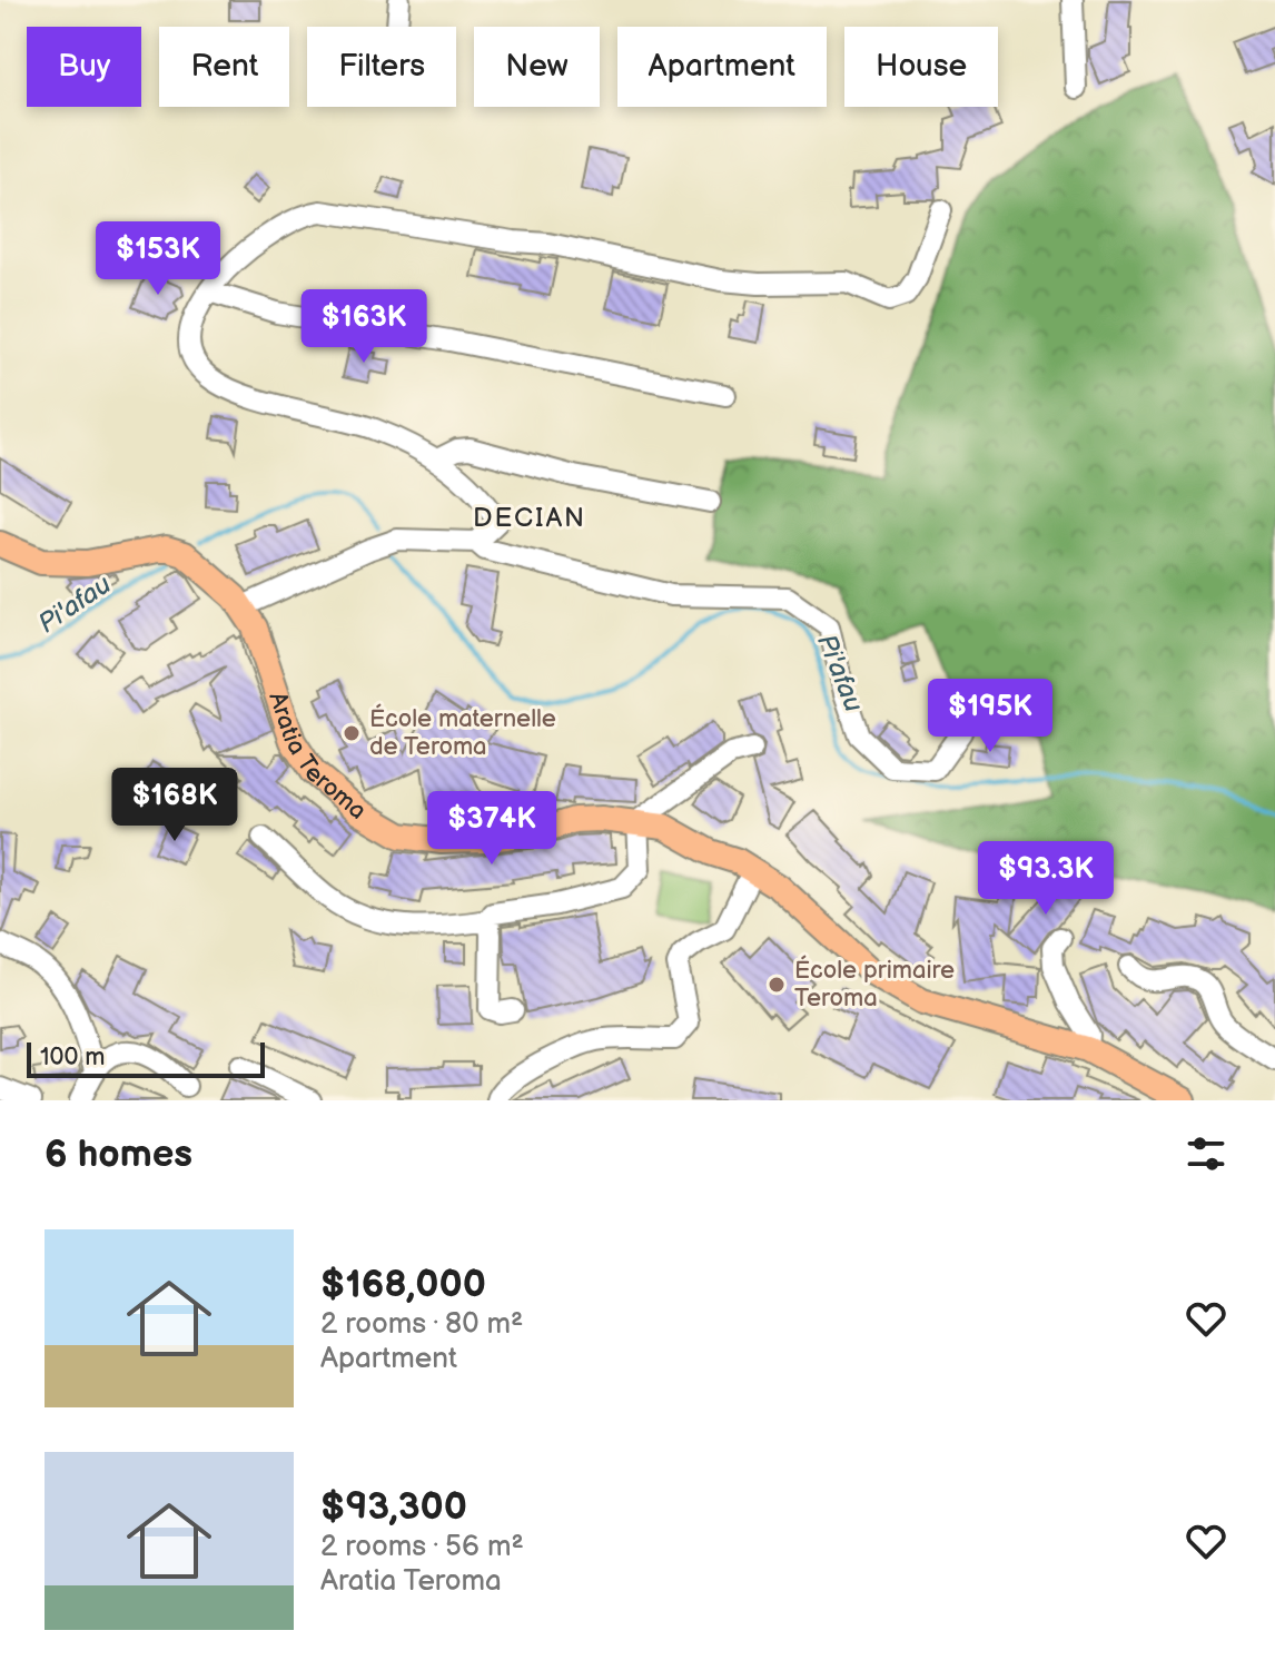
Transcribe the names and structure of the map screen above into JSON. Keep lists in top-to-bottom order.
{
  "streets": {
    "main road": ["Aratia Teroma"]
  },
  "districts": ["DECIAN"],
  "water": ["Pi'afau"],
  "places": ["École maternelle de Teroma", "École primaire Teroma"],
  "scale_bar": "100 m",
  "page": {
    "chip": [
      "Buy",
      "Rent",
      "Filters",
      "New",
      "Apartment",
      "House"
    ],
    "price": [
      "$153K",
      "$163K",
      "$195K",
      "$168K",
      "$374K",
      "$93.3K"
    ],
    "scale": "100 m",
    "heading": "6 homes",
    "list": [
      {
        "name": "$168,000",
        "note": "2 rooms · 80 m² · Apartment"
      },
      {
        "name": "$93,300",
        "note": "2 rooms · 56 m² · Aratia Teroma"
      }
    ]
  }
}
